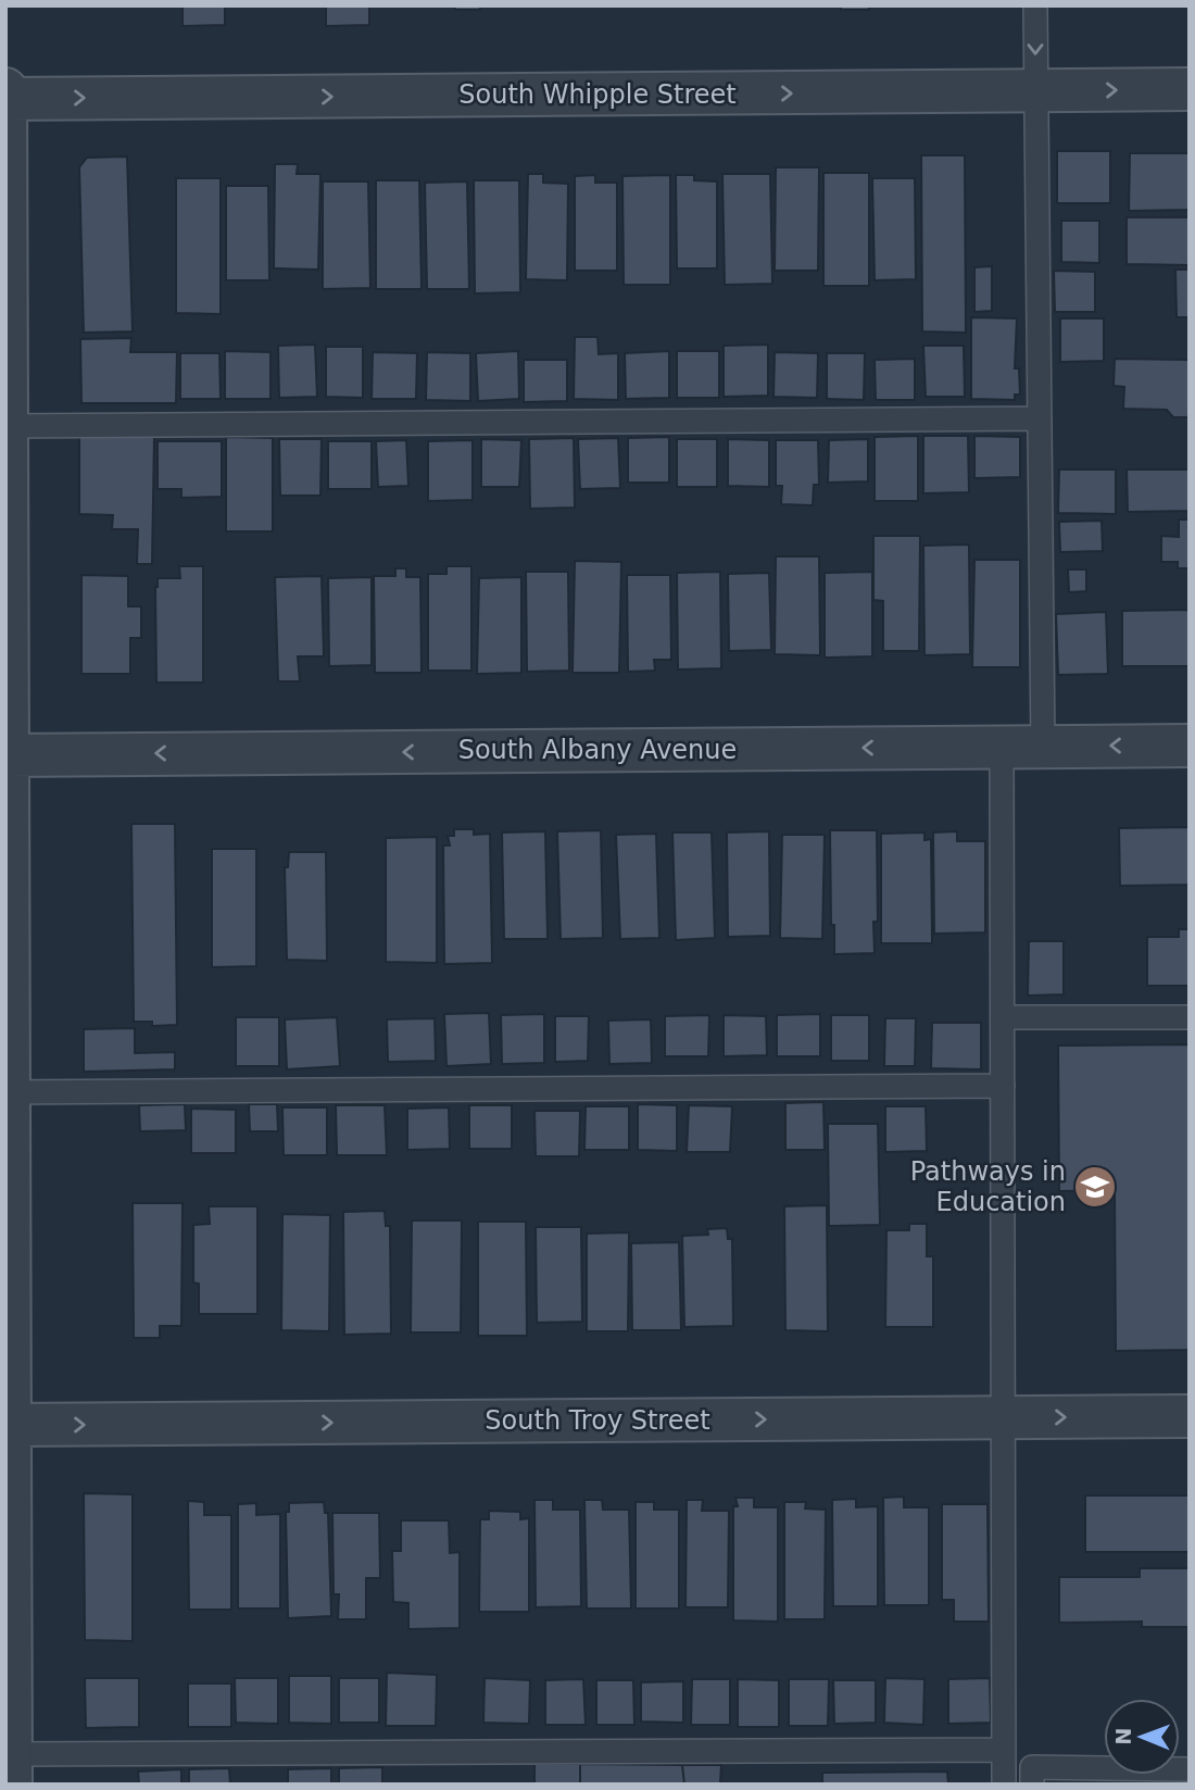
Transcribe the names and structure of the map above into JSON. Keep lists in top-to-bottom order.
{
  "streets": {
    "street": ["South Whipple Street", "South Albany Avenue", "South Troy Street"]
  },
  "one_way": ["South Whipple Street", "South Albany Avenue", "South Troy Street"],
  "places": {
    "school or university": ["Pathways in Education"]
  },
  "north": "left"
}
